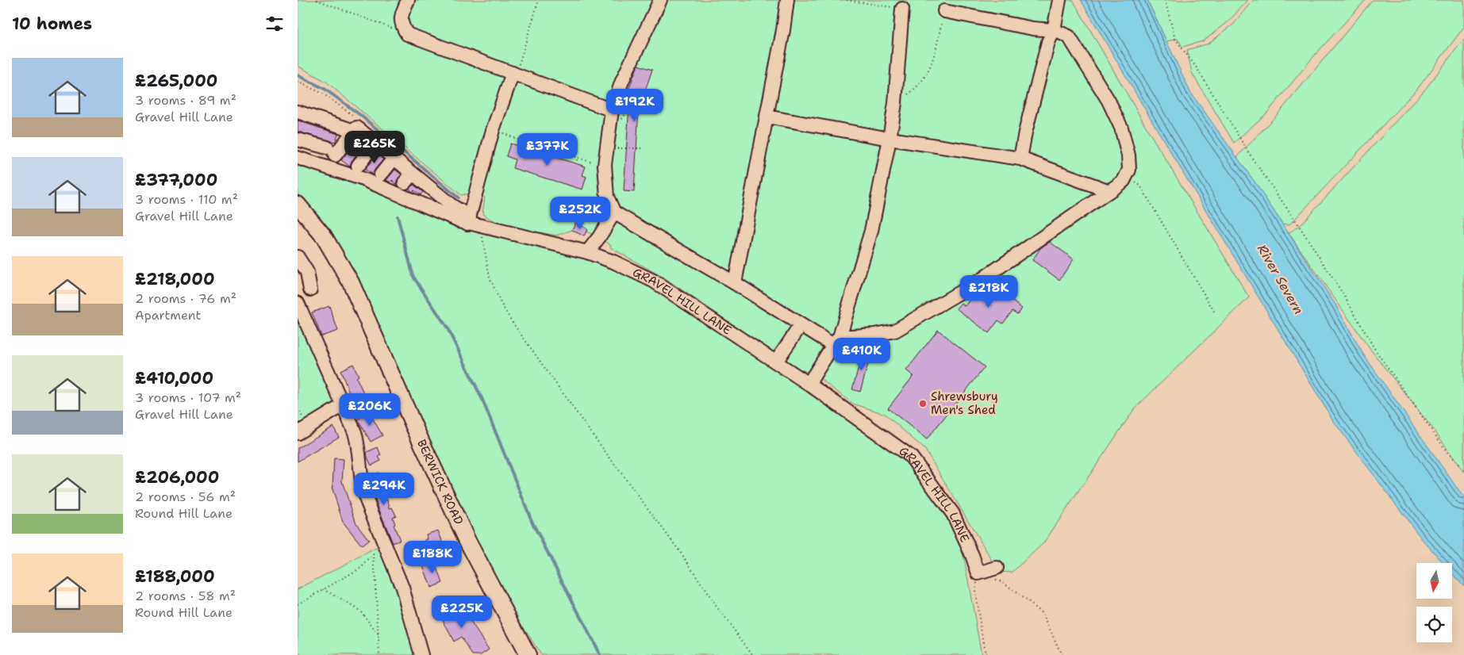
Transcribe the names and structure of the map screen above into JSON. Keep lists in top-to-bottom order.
{
  "streets": {
    "main road": ["BERWICK ROAD"],
    "street": ["GRAVEL HILL LANE"]
  },
  "water": ["River Severn"],
  "places": ["Shrewsbury Men's Shed"],
  "north": "bottom",
  "page": {
    "heading": "10 homes",
    "list": [
      {
        "name": "£265,000",
        "note": "3 rooms · 89 m² · Gravel Hill Lane"
      },
      {
        "name": "£377,000",
        "note": "3 rooms · 110 m² · Gravel Hill Lane"
      },
      {
        "name": "£218,000",
        "note": "2 rooms · 76 m² · Apartment"
      },
      {
        "name": "£410,000",
        "note": "3 rooms · 107 m² · Gravel Hill Lane"
      },
      {
        "name": "£206,000",
        "note": "2 rooms · 56 m² · Round Hill Lane"
      },
      {
        "name": "£188,000",
        "note": "2 rooms · 58 m² · Round Hill Lane"
      }
    ],
    "price": [
      "£192K",
      "£265K",
      "£377K",
      "£252K",
      "£218K",
      "£410K",
      "£206K",
      "£294K",
      "£188K",
      "£225K"
    ]
  }
}
